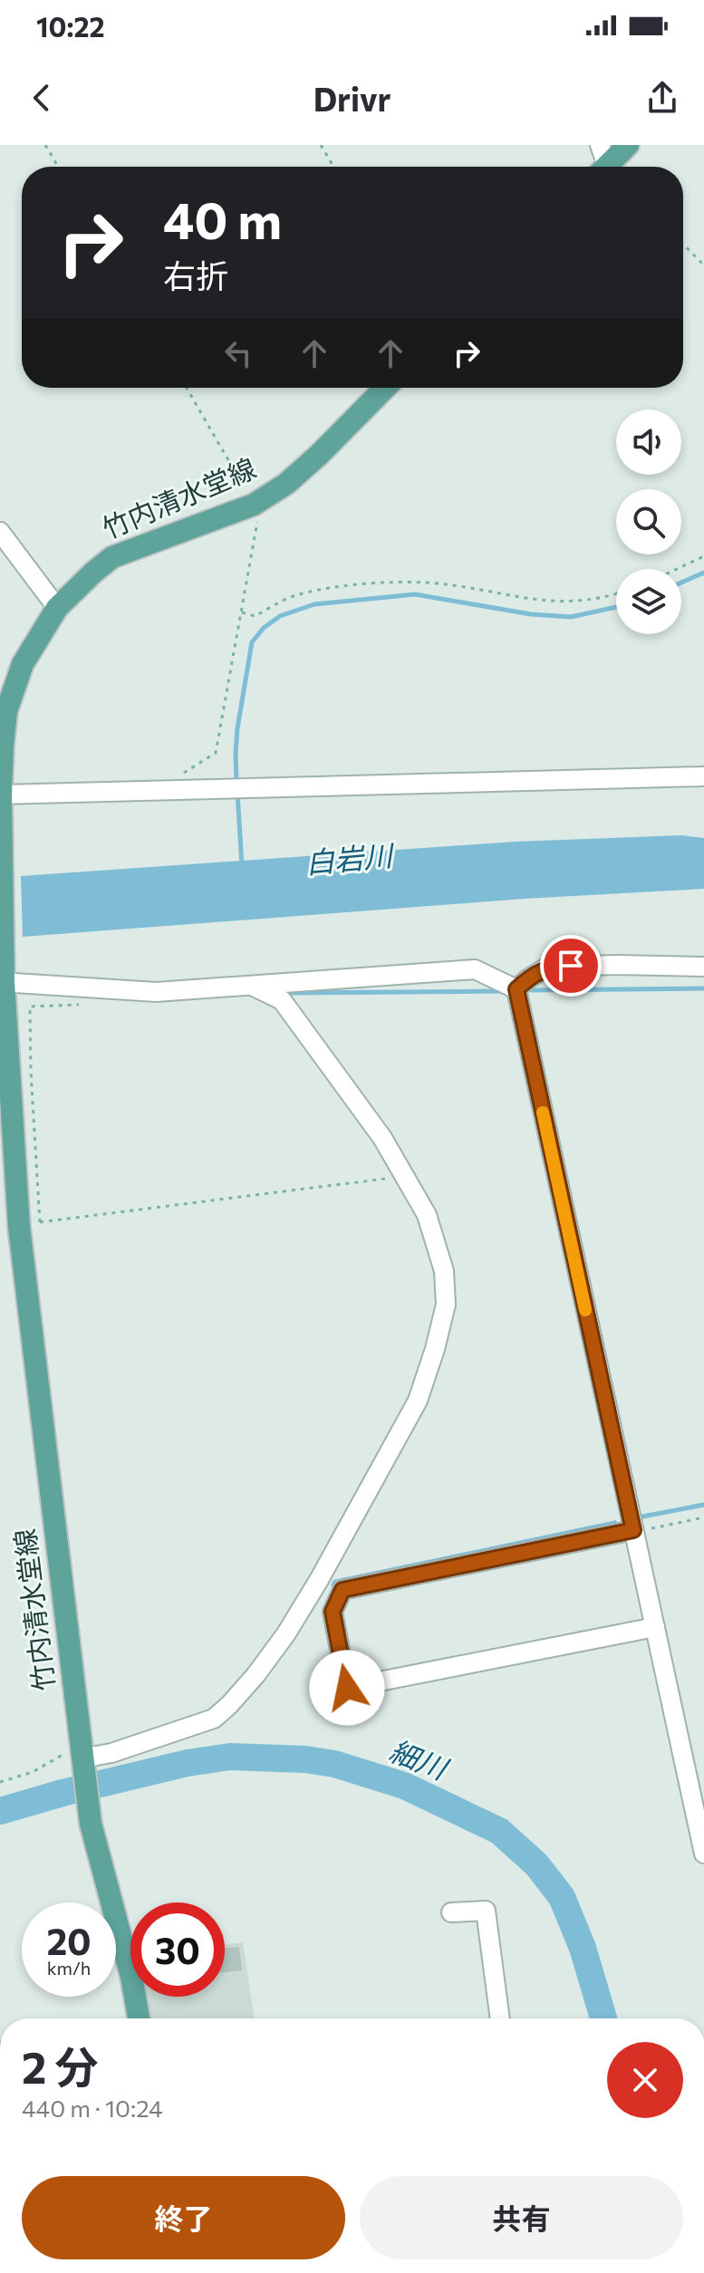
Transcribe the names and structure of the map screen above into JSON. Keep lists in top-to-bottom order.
{
  "streets": {
    "main road": ["竹内清水堂線"]
  },
  "water": ["白岩川", "細川"],
  "page": {
    "status": "10:22",
    "header": "Drivr",
    "turn": ["40 m", "右折"],
    "speed": "20 km/h",
    "limit": "30",
    "heading": ["2 分", "440 m · 10:24"],
    "buttons": ["終了", "共有"]
  }
}
